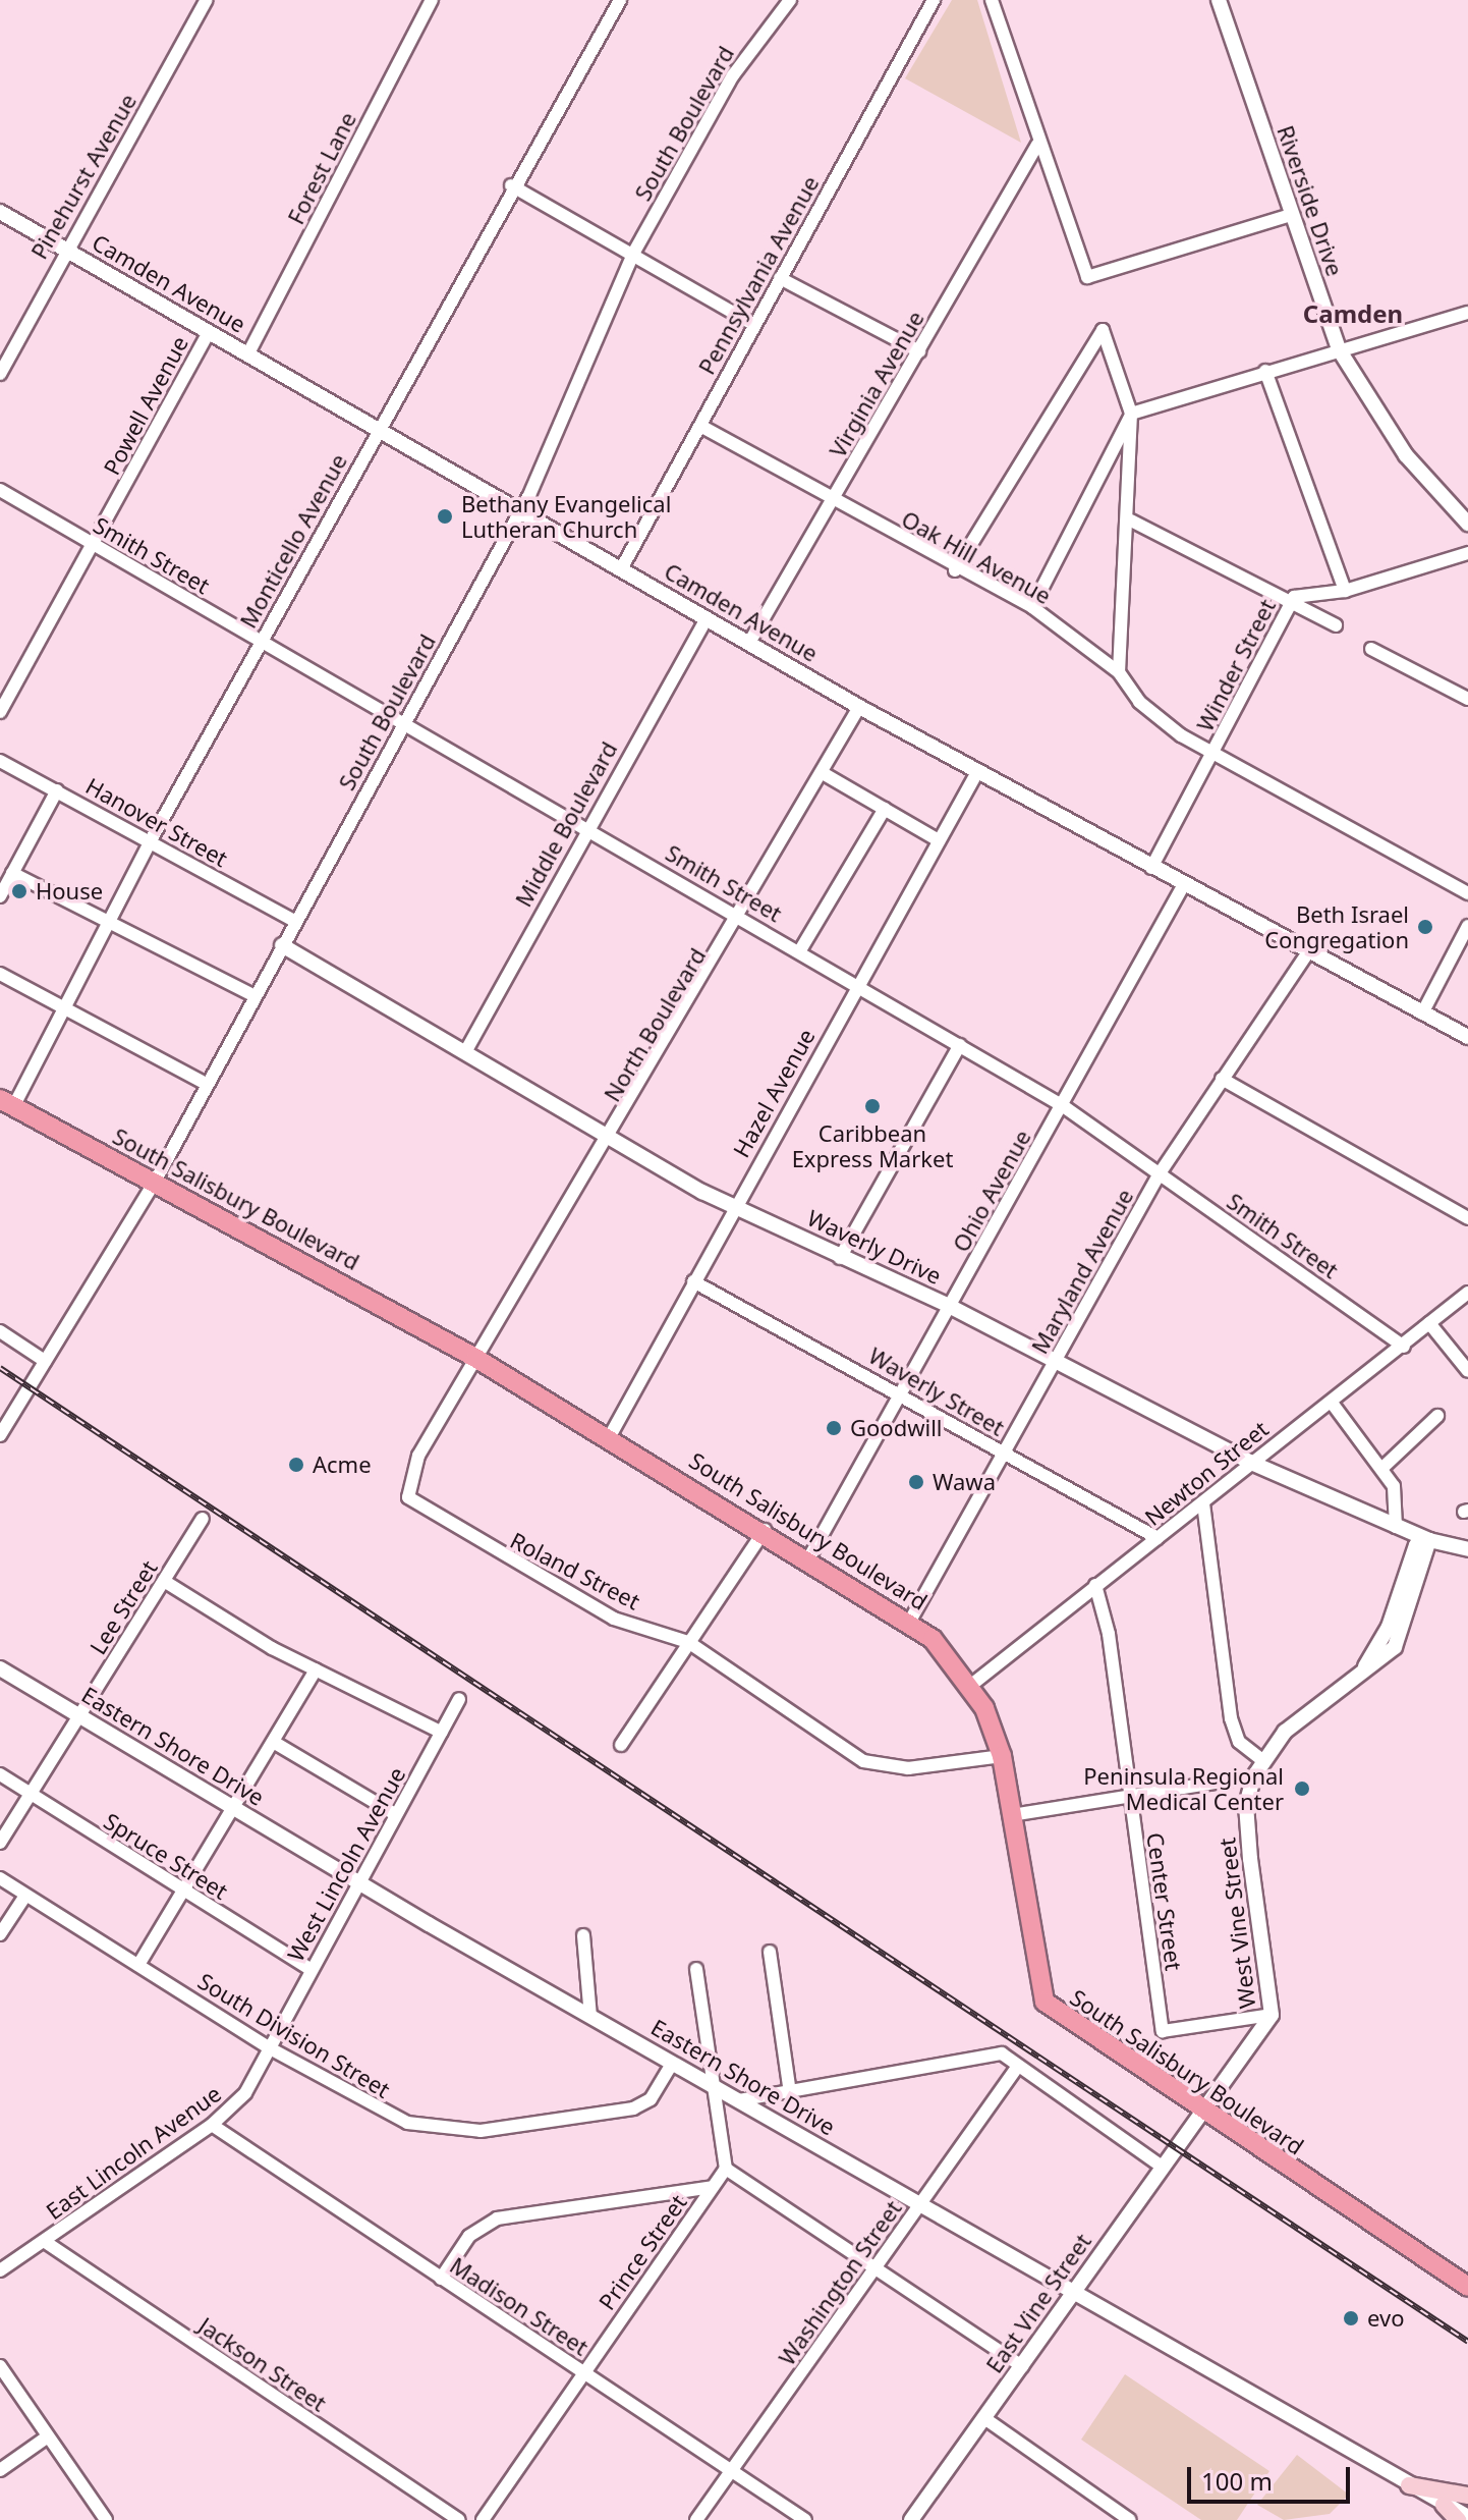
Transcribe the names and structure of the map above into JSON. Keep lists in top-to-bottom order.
{
  "streets": {
    "main road": ["South Salisbury Boulevard"],
    "street": [
      "South Boulevard",
      "Forest Lane",
      "Pinehurst Avenue",
      "Riverside Drive",
      "Pennsylvania Avenue",
      "Camden Avenue",
      "Virginia Avenue",
      "Powell Avenue",
      "Monticello Avenue",
      "Smith Street",
      "Oak Hill Avenue",
      "Winder Street",
      "Hanover Street",
      "Middle Boulevard",
      "North Boulevard",
      "Hazel Avenue",
      "Ohio Avenue",
      "Waverly Drive",
      "Maryland Avenue",
      "Waverly Street",
      "Newton Street",
      "Roland Street",
      "Lee Street",
      "Eastern Shore Drive",
      "Spruce Street",
      "West Lincoln Avenue",
      "Center Street",
      "West Vine Street",
      "South Division Street",
      "East Lincoln Avenue",
      "Prince Street",
      "Washington Street",
      "East Vine Street",
      "Madison Street",
      "Jackson Street"
    ]
  },
  "crossings": [
    ["South Boulevard", "Camden Avenue"],
    ["South Boulevard", "Smith Street"],
    ["South Boulevard", "Hanover Street"],
    ["South Boulevard", "South Salisbury Boulevard"],
    ["South Boulevard", "Waverly Drive"],
    ["Forest Lane", "Camden Avenue"],
    ["Pinehurst Avenue", "Camden Avenue"],
    ["Pennsylvania Avenue", "Camden Avenue"],
    ["Pennsylvania Avenue", "Oak Hill Avenue"],
    ["Camden Avenue", "Virginia Avenue"],
    ["Camden Avenue", "Powell Avenue"],
    ["Camden Avenue", "Monticello Avenue"],
    ["Camden Avenue", "Winder Street"],
    ["Camden Avenue", "Middle Boulevard"],
    ["Camden Avenue", "North Boulevard"],
    ["Camden Avenue", "Hazel Avenue"],
    ["Camden Avenue", "Ohio Avenue"],
    ["Camden Avenue", "Maryland Avenue"],
    ["Virginia Avenue", "Oak Hill Avenue"],
    ["Powell Avenue", "Smith Street"],
    ["Monticello Avenue", "Smith Street"],
    ["Monticello Avenue", "Hanover Street"],
    ["Monticello Avenue", "South Salisbury Boulevard"],
    ["Smith Street", "Middle Boulevard"],
    ["Smith Street", "North Boulevard"],
    ["Smith Street", "Hazel Avenue"],
    ["Smith Street", "Ohio Avenue"],
    ["Smith Street", "Maryland Avenue"],
    ["Smith Street", "Newton Street"],
    ["Oak Hill Avenue", "Winder Street"],
    ["Middle Boulevard", "Waverly Drive"],
    ["North Boulevard", "South Salisbury Boulevard"],
    ["North Boulevard", "Waverly Drive"],
    ["North Boulevard", "Roland Street"],
    ["Hazel Avenue", "South Salisbury Boulevard"],
    ["Hazel Avenue", "Waverly Drive"],
    ["Hazel Avenue", "Waverly Street"],
    ["Ohio Avenue", "South Salisbury Boulevard"],
    ["Ohio Avenue", "Waverly Drive"],
    ["Ohio Avenue", "Waverly Street"],
    ["South Salisbury Boulevard", "Maryland Avenue"],
    ["South Salisbury Boulevard", "Newton Street"],
    ["South Salisbury Boulevard", "Roland Street"],
    ["South Salisbury Boulevard", "West Vine Street"],
    ["South Salisbury Boulevard", "East Vine Street"],
    ["Waverly Drive", "Maryland Avenue"],
    ["Waverly Drive", "Newton Street"],
    ["Maryland Avenue", "Waverly Street"],
    ["Waverly Street", "Newton Street"],
    ["Newton Street", "Center Street"],
    ["Lee Street", "Eastern Shore Drive"],
    ["Lee Street", "Spruce Street"],
    ["Eastern Shore Drive", "West Lincoln Avenue"],
    ["Eastern Shore Drive", "South Division Street"],
    ["Eastern Shore Drive", "Washington Street"],
    ["Eastern Shore Drive", "East Vine Street"],
    ["Spruce Street", "West Lincoln Avenue"],
    ["West Lincoln Avenue", "South Division Street"],
    ["West Lincoln Avenue", "East Lincoln Avenue"],
    ["Center Street", "West Vine Street"],
    ["West Vine Street", "East Vine Street"],
    ["South Division Street", "East Lincoln Avenue"],
    ["East Lincoln Avenue", "Madison Street"],
    ["East Lincoln Avenue", "Jackson Street"],
    ["Prince Street", "Madison Street"],
    ["Washington Street", "Madison Street"]
  ],
  "districts": ["Camden"],
  "places": [
    "Bethany Evangelical Lutheran Church",
    "House",
    "Beth Israel Congregation",
    "Caribbean Express Market",
    "Goodwill",
    "Acme",
    "Wawa",
    "Peninsula Regional Medical Center",
    "evo"
  ],
  "scale_bar": "100 m"
}
